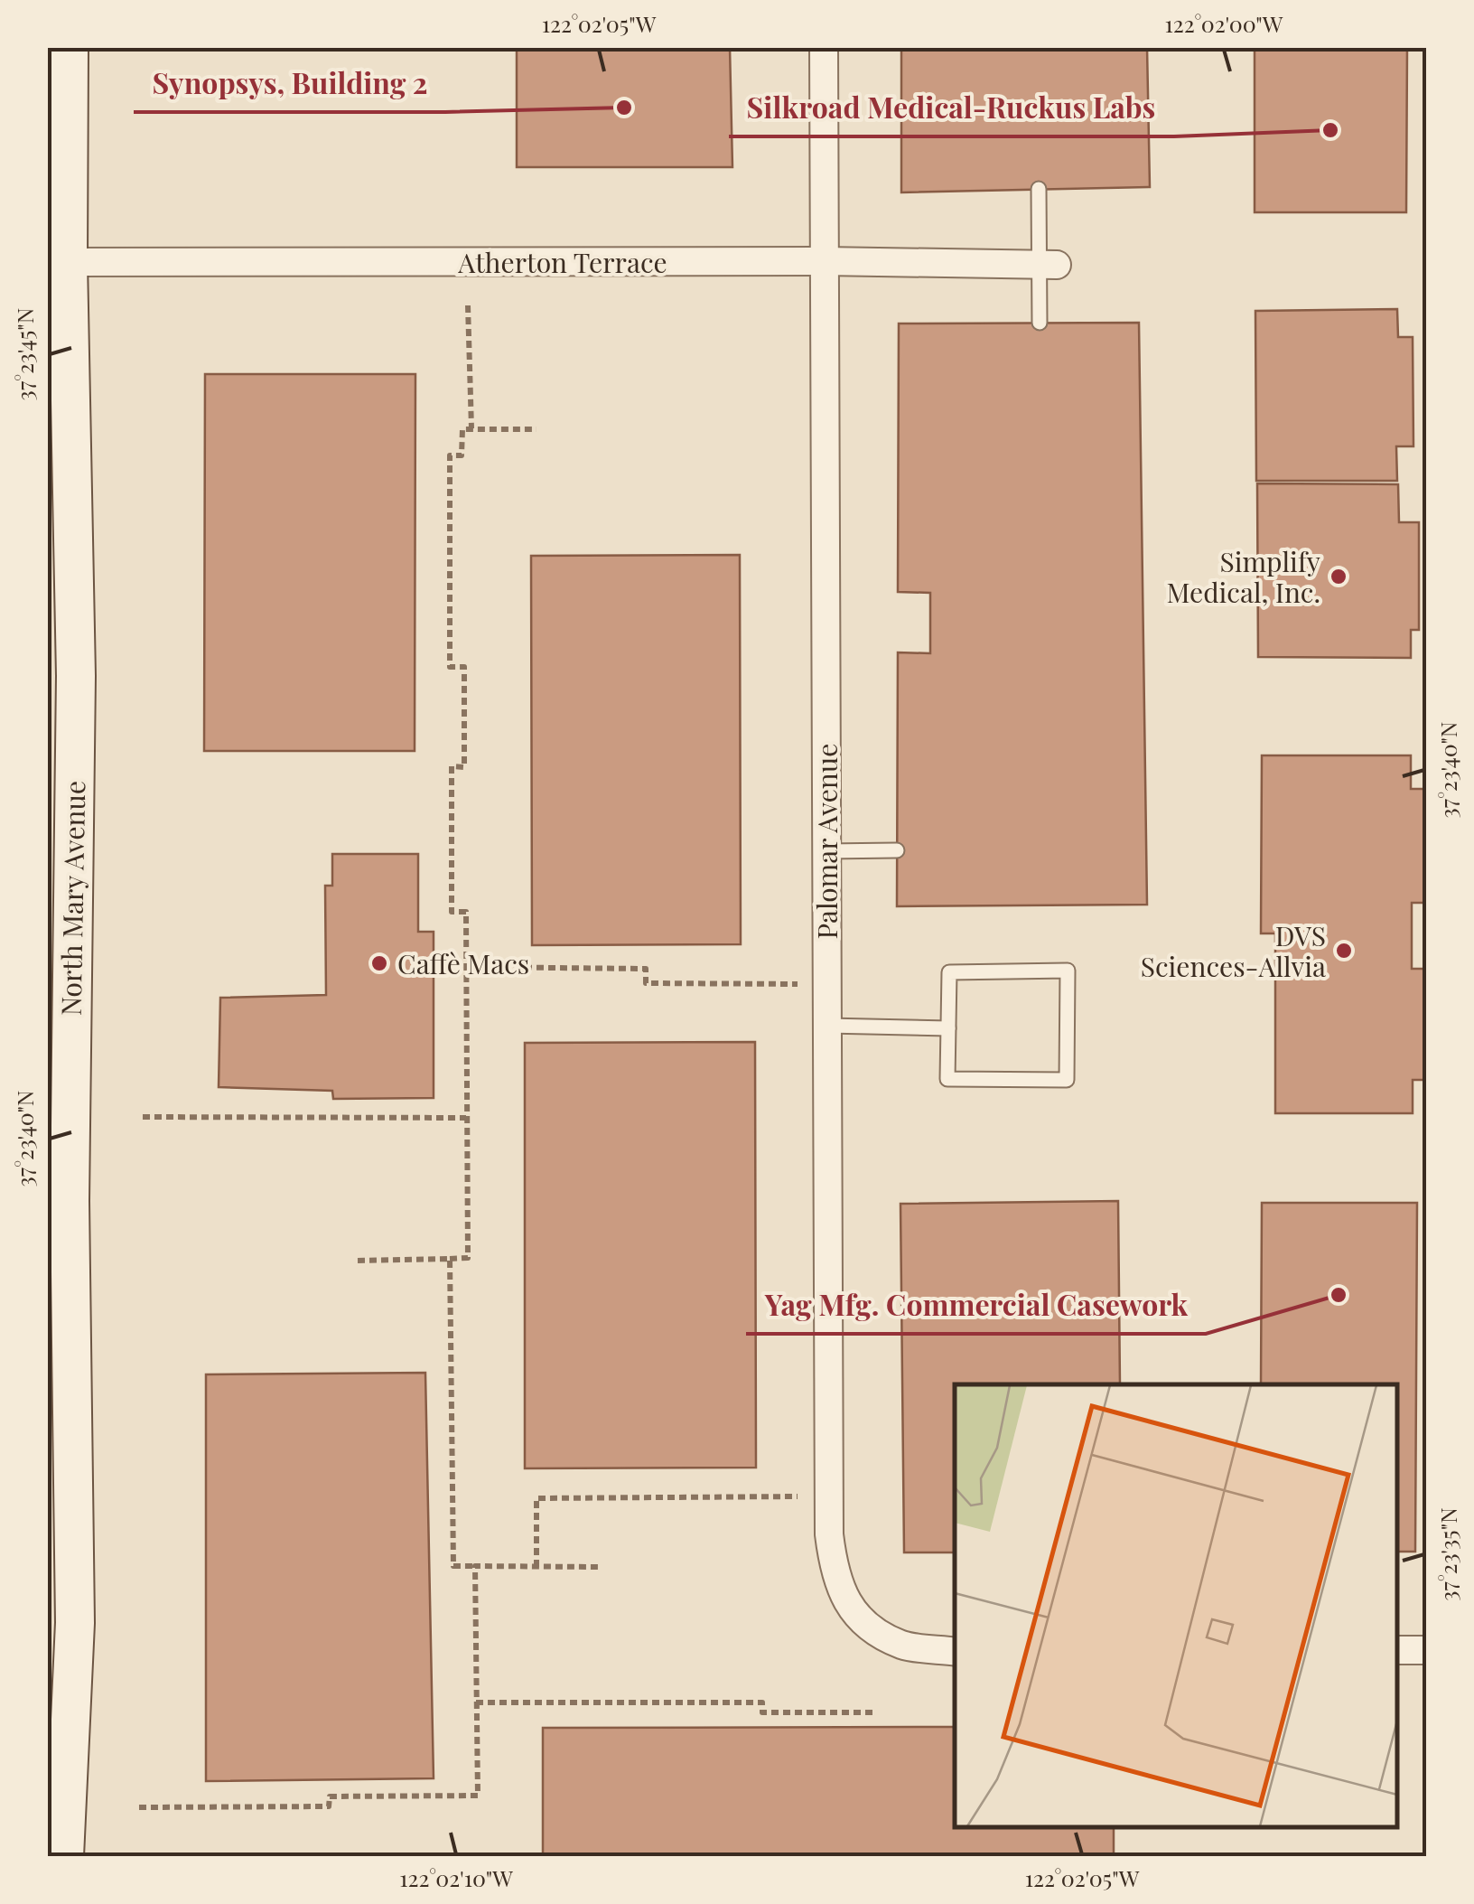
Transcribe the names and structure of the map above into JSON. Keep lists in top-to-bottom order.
{
  "streets": {
    "street": ["Atherton Terrace", "Palomar Avenue", "North Mary Avenue"]
  },
  "crossings": [
    ["Atherton Terrace", "Palomar Avenue"],
    ["Atherton Terrace", "North Mary Avenue"]
  ],
  "places": [
    "Synopsys, Building 2",
    "Silkroad Medical-Ruckus Labs",
    "Simplify Medical, Inc.",
    "DVS Sciences-Allvia",
    "Caffè Macs",
    "Yag Mfg. Commercial Casework"
  ],
  "coordinates": [
    "122°02'05\"W",
    "122°02'00\"W",
    "37°23'45\"N",
    "37°23'40\"N",
    "37°23'35\"N",
    "122°02'10\"W"
  ]
}
